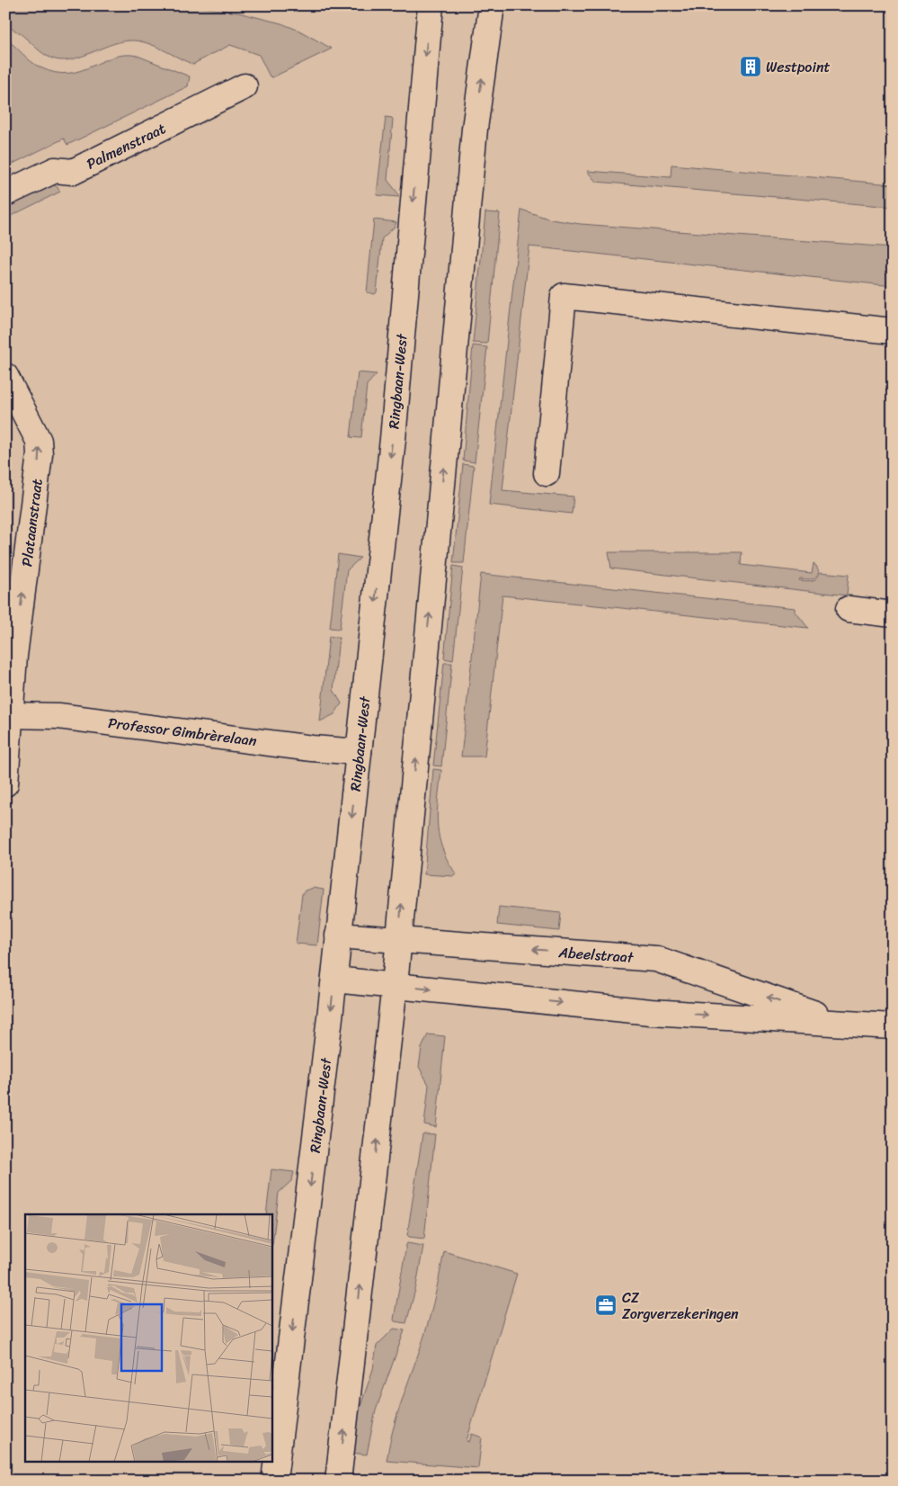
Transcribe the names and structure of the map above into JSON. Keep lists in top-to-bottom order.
{
  "streets": {
    "main road": [
      "Palmenstraat",
      "Ringbaan-West",
      "Plataanstraat",
      "Professor Gimbrèrelaan",
      "Abeelstraat"
    ]
  },
  "crossings": [
    ["Ringbaan-West", "Professor Gimbrèrelaan"],
    ["Ringbaan-West", "Abeelstraat"],
    ["Plataanstraat", "Professor Gimbrèrelaan"]
  ],
  "one_way": ["Plataanstraat"],
  "places": {
    "building": ["Westpoint"],
    "office": ["CZ Zorgverzekeringen"]
  }
}
